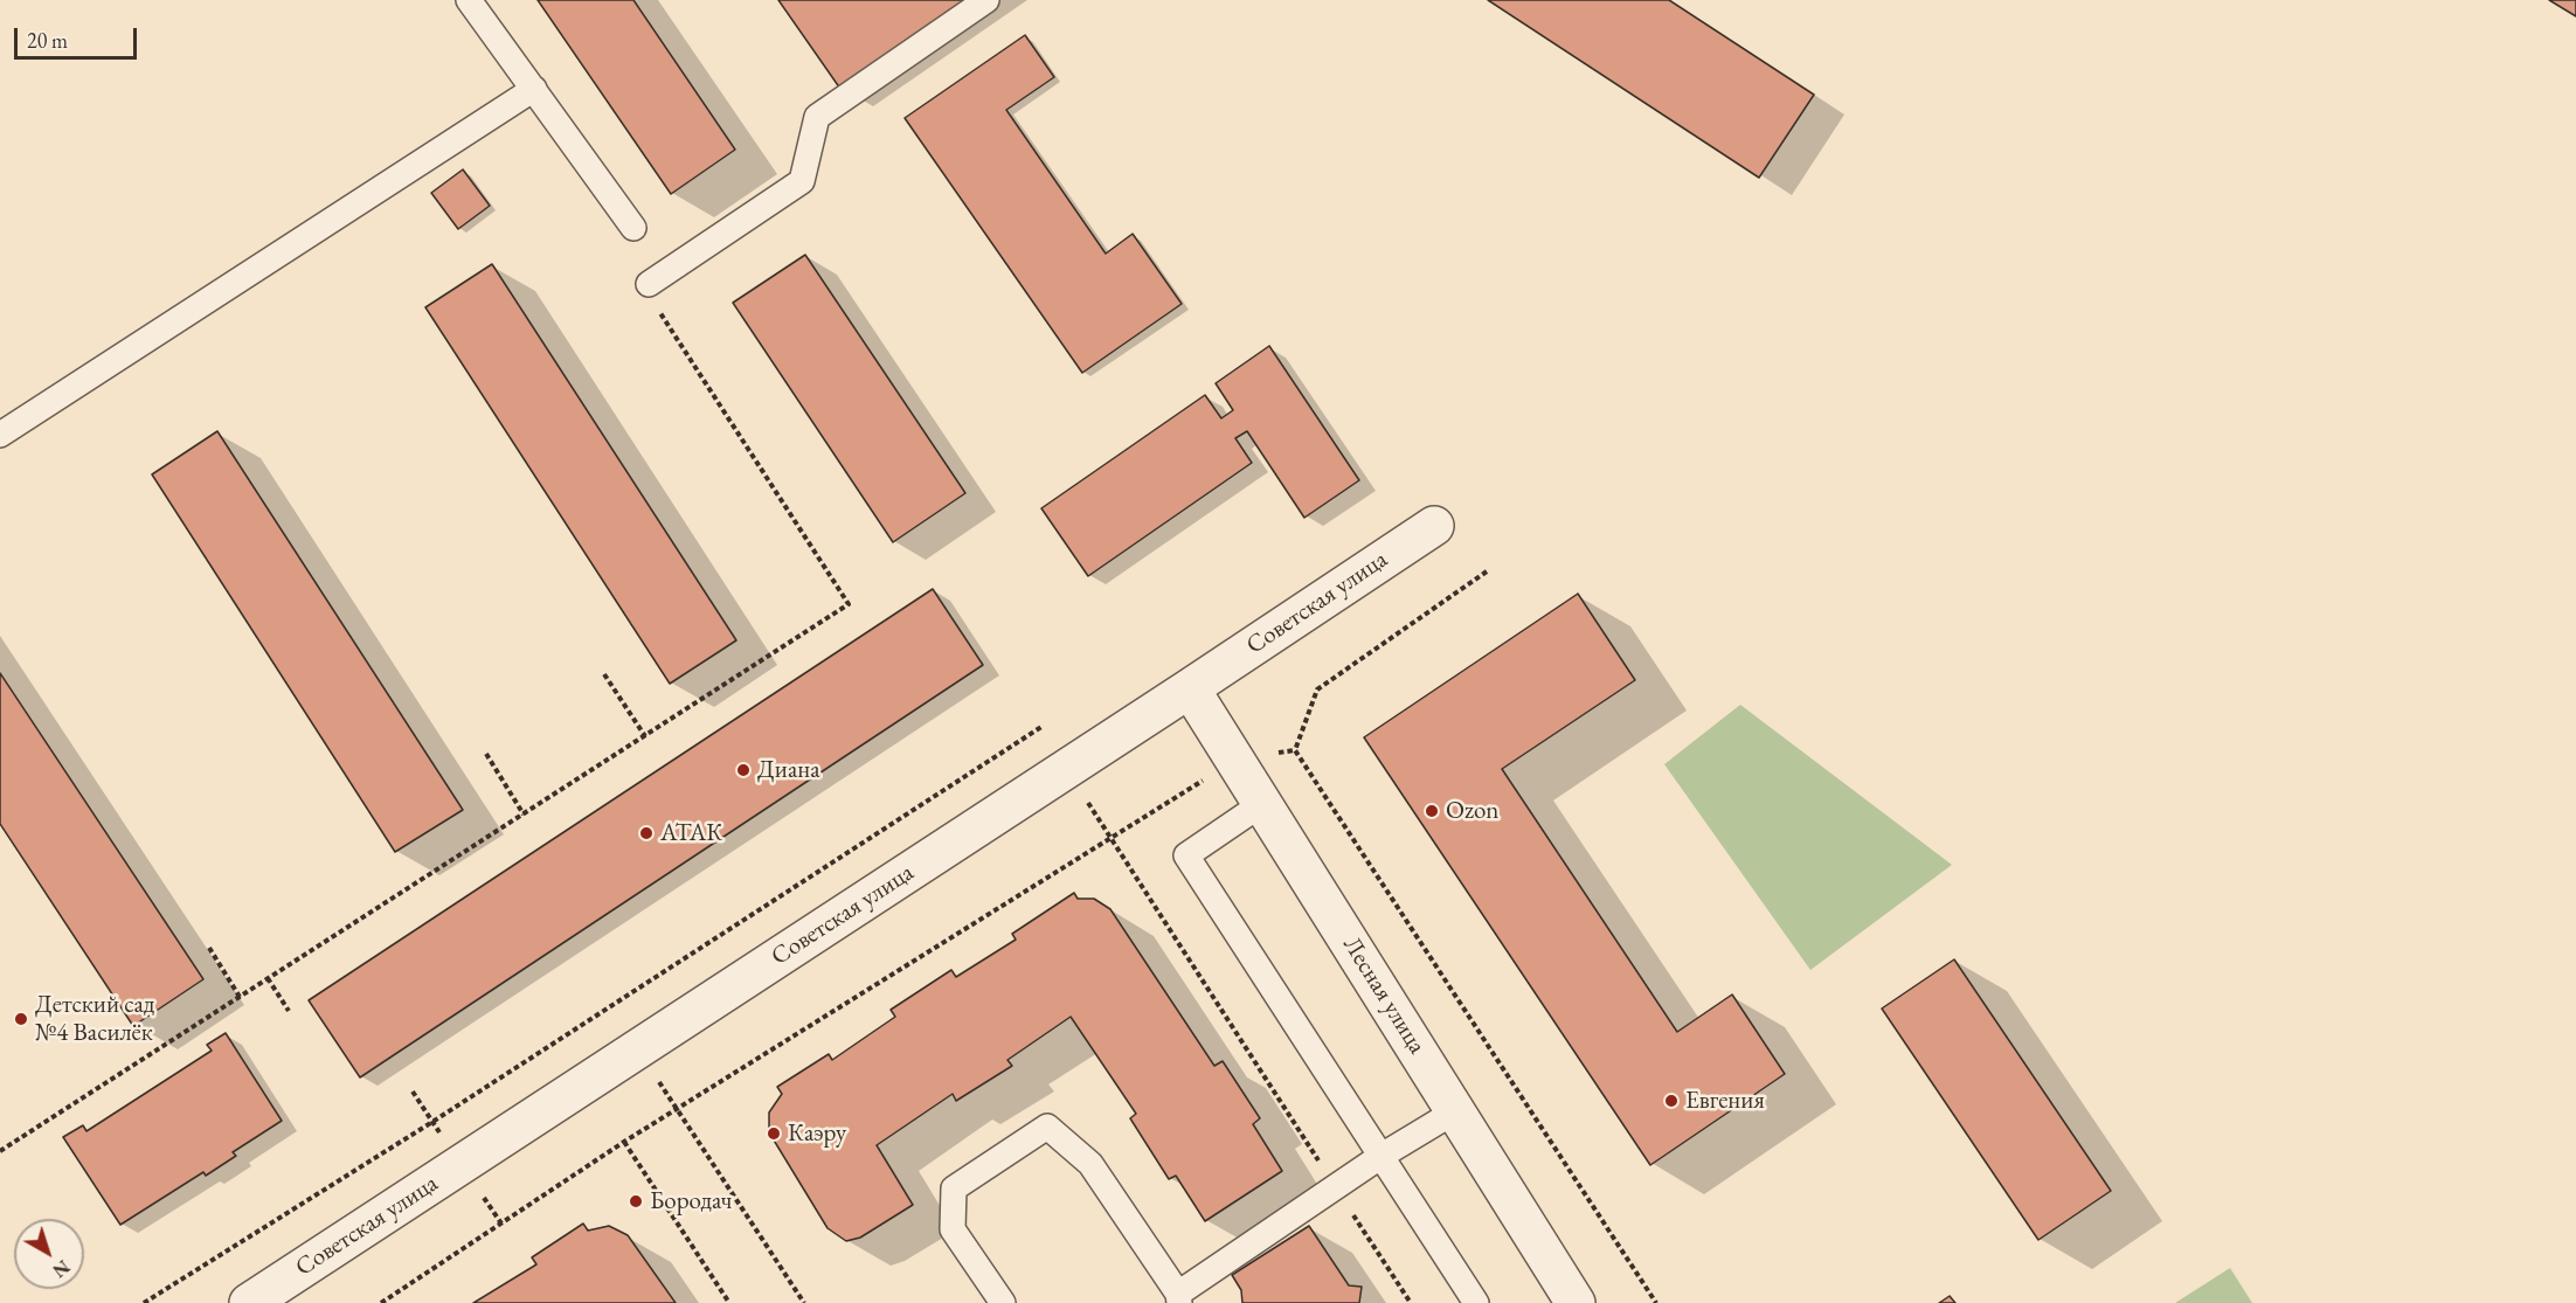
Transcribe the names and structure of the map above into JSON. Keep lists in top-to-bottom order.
{
  "streets": {
    "street": ["Советская улица", "Лесная улица"]
  },
  "crossings": [
    ["Советская улица", "Лесная улица"]
  ],
  "places": [
    "Диана",
    "Ozon",
    "АТАК",
    "Детский сад №4 Василёк",
    "Евгения",
    "Каэру",
    "Бородач"
  ],
  "scale_bar": "20 m",
  "north": "bottom right"
}
